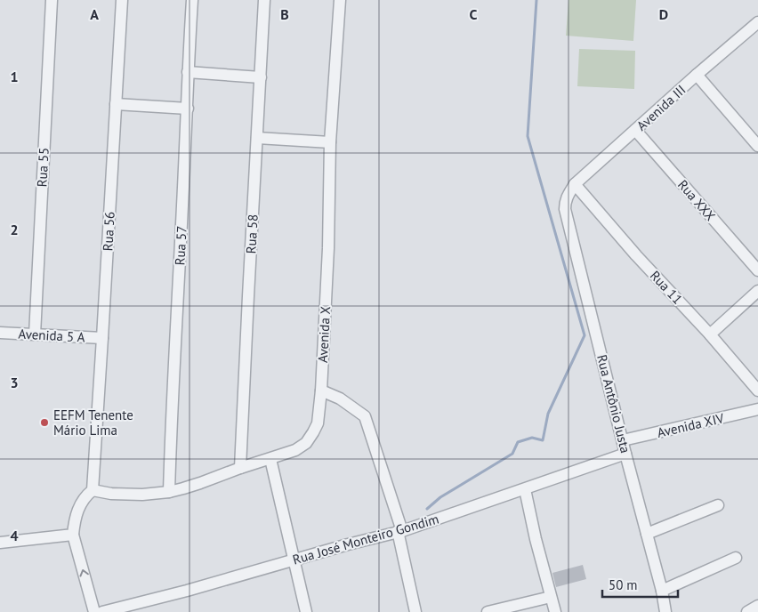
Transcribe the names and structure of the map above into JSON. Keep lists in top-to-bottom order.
{
  "streets": {
    "street": [
      "Avenida III",
      "Rua 55",
      "Rua XXX",
      "Rua 56",
      "Rua 58",
      "Rua 57",
      "Rua 11",
      "Avenida X",
      "Avenida 5 A",
      "Rua Antônio Justa",
      "Avenida XIV",
      "Rua José Monteiro Gondim"
    ]
  },
  "crossings": [
    ["Avenida III", "Rua XXX"],
    ["Avenida III", "Rua 11"],
    ["Avenida III", "Rua Antônio Justa"],
    ["Rua 55", "Avenida 5 A"],
    ["Rua 56", "Avenida X"],
    ["Rua 56", "Avenida 5 A"],
    ["Rua 58", "Avenida X"],
    ["Rua 57", "Avenida X"],
    ["Rua Antônio Justa", "Avenida XIV"],
    ["Rua Antônio Justa", "Rua José Monteiro Gondim"]
  ],
  "places": ["EEFM Tenente Mário Lima"],
  "scale_bar": "50 m",
  "grid": {
    "columns": [
      "A",
      "B",
      "C",
      "D"
    ],
    "rows": [
      "1",
      "2",
      "3",
      "4"
    ]
  }
}
